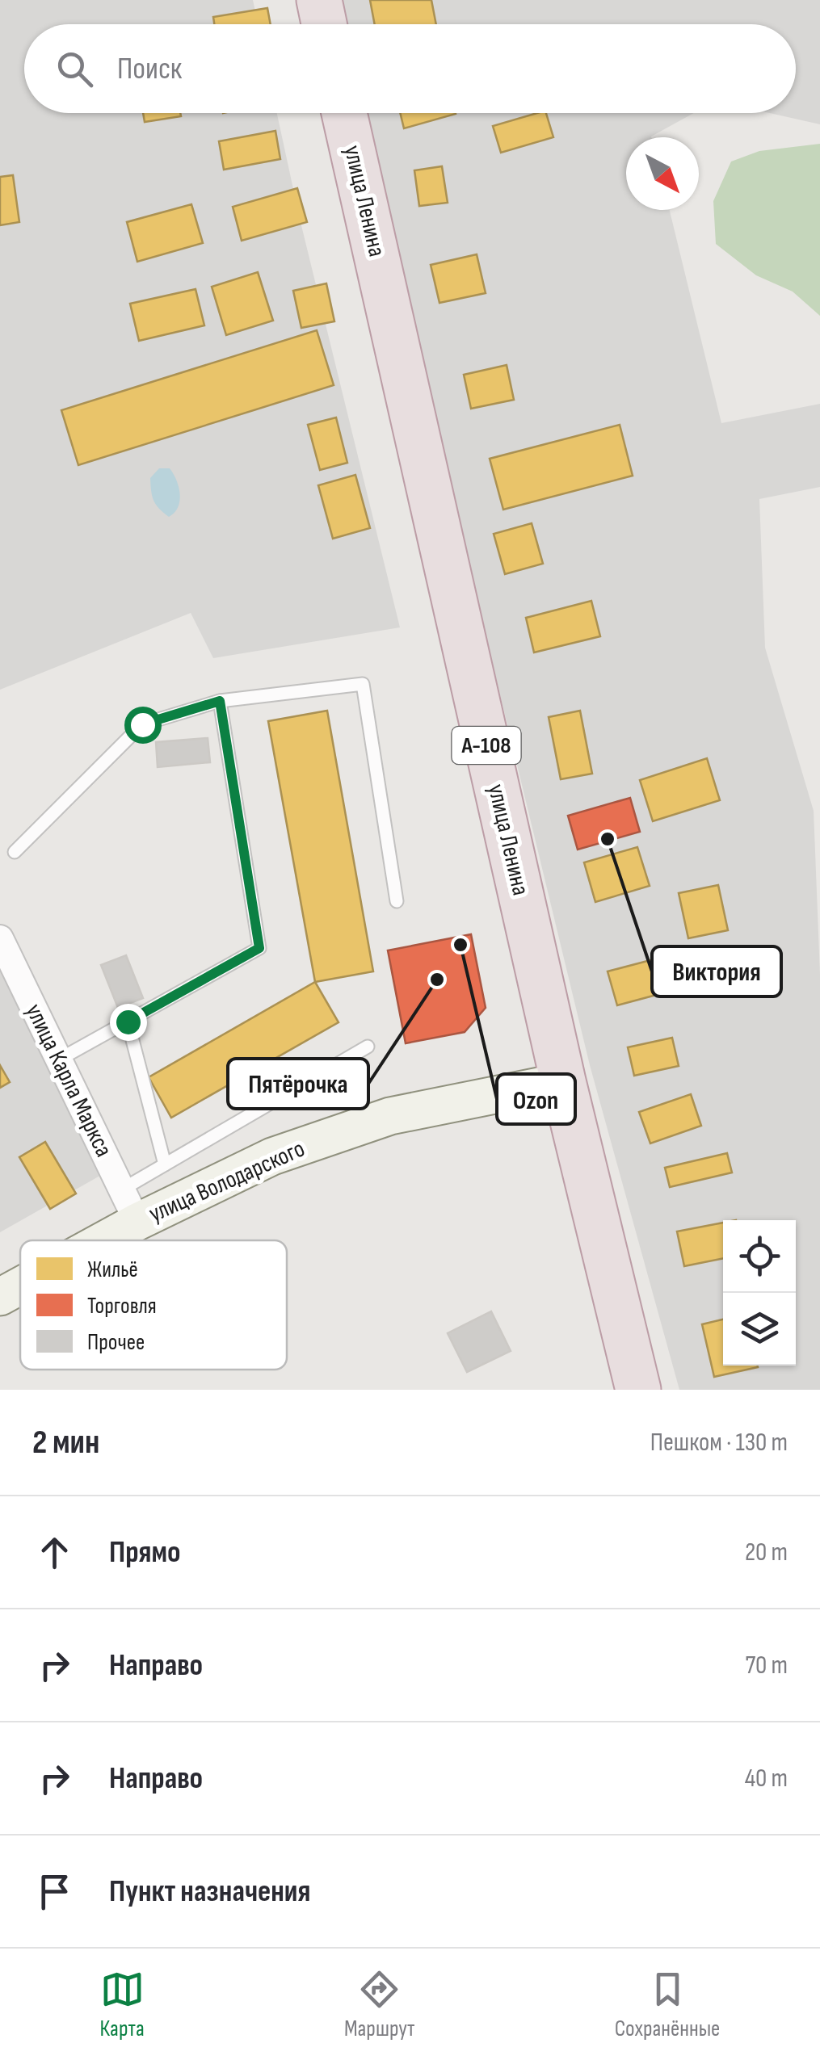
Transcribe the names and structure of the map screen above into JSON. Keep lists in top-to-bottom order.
{
  "streets": {
    "highway": ["улица Ленина", "А-108"],
    "street": ["улица Карла Маркса", "улица Володарского"]
  },
  "crossings": [
    ["улица Ленина", "улица Володарского"],
    ["улица Карла Маркса", "улица Володарского"]
  ],
  "places": ["Виктория", "Ozon", "Пятёрочка"],
  "legend": ["Жильё", "Торговля", "Прочее"],
  "north": "bottom right",
  "page": {
    "search": "Поиск",
    "heading": ["2 мин", "Пешком · 130 m"],
    "list": [
      ["Прямо", "20 m"],
      ["Направо", "70 m"],
      ["Направо", "40 m"],
      "Пункт назначения"
    ],
    "nav": ["Карта", "Маршрут", "Сохранённые"]
  }
}
